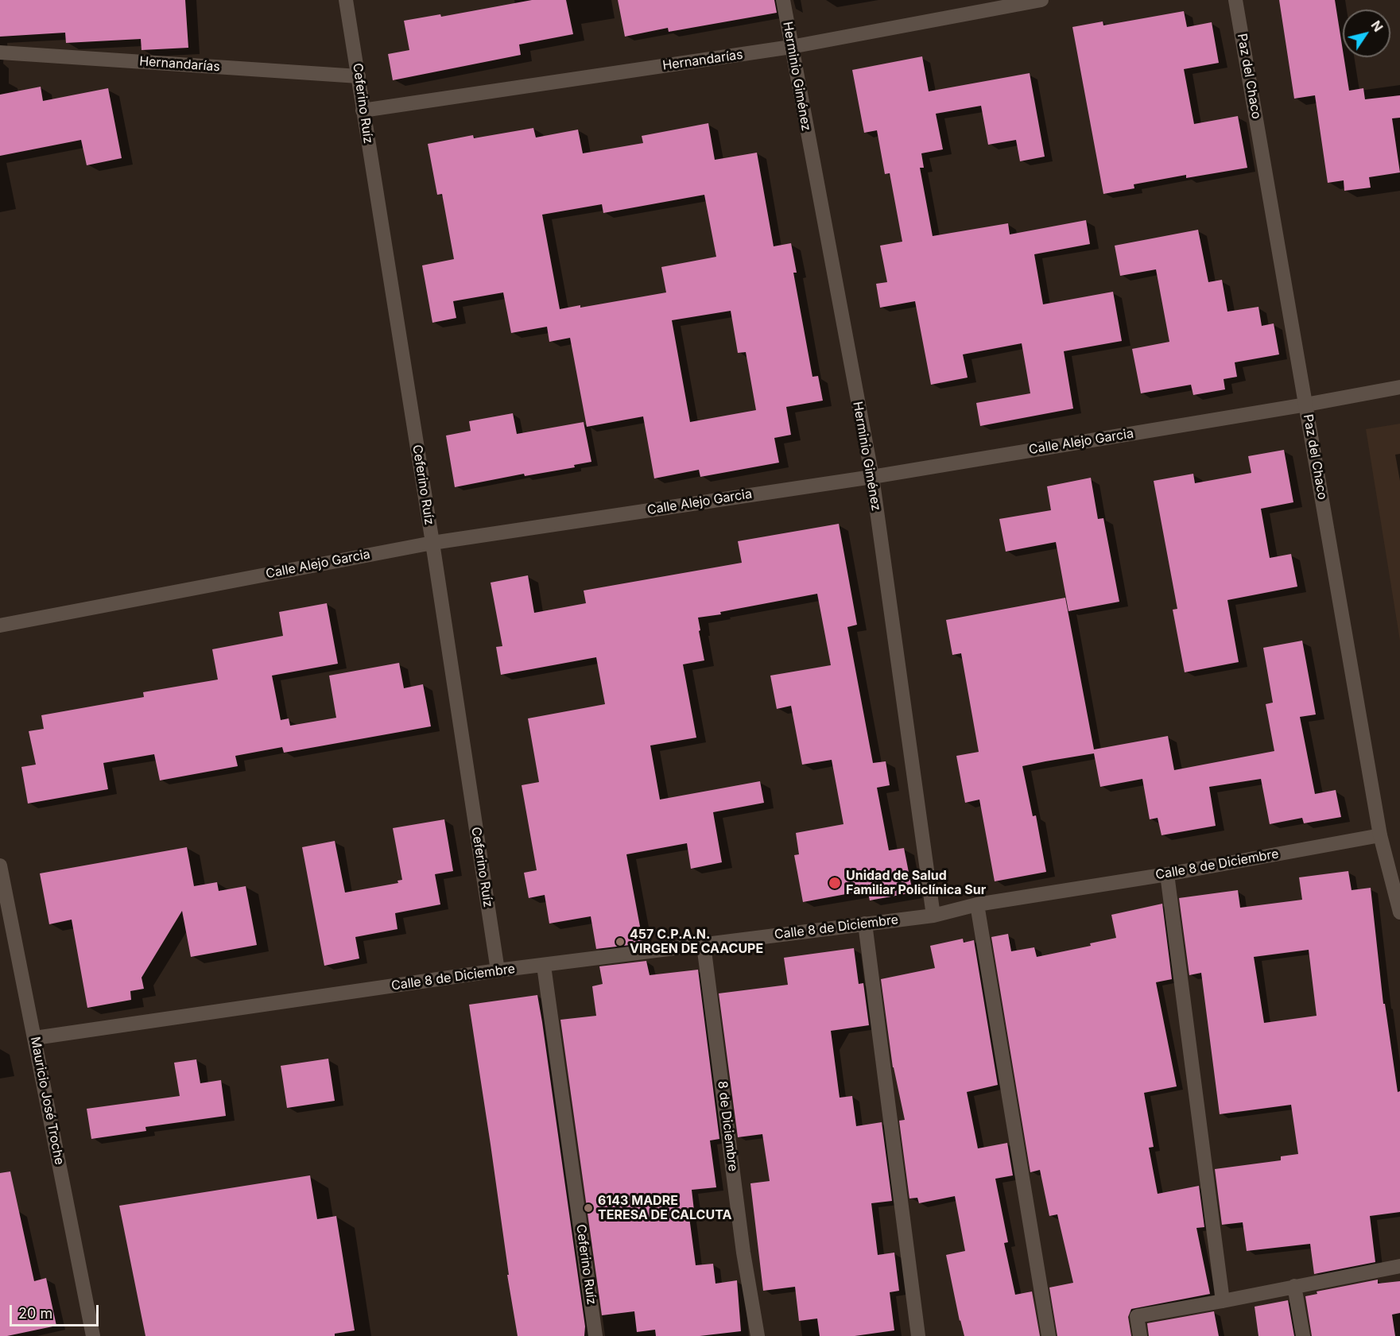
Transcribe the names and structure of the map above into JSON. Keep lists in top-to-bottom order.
{
  "streets": {
    "street": [
      "Hernandarías",
      "Herminio Giménez",
      "Paz del Chaco",
      "Ceferino Ruíz",
      "Calle Alejo Garcia",
      "Calle 8 de Diciembre",
      "Mauricio José Troche",
      "8 de Diciembre"
    ]
  },
  "crossings": [
    ["Hernandarías", "Herminio Giménez"],
    ["Hernandarías", "Ceferino Ruíz"],
    ["Herminio Giménez", "Calle Alejo Garcia"],
    ["Herminio Giménez", "Calle 8 de Diciembre"],
    ["Paz del Chaco", "Calle Alejo Garcia"],
    ["Paz del Chaco", "Calle 8 de Diciembre"],
    ["Ceferino Ruíz", "Calle Alejo Garcia"],
    ["Ceferino Ruíz", "Calle 8 de Diciembre"],
    ["Calle 8 de Diciembre", "Mauricio José Troche"],
    ["Calle 8 de Diciembre", "8 de Diciembre"]
  ],
  "places": ["Unidad de Salud Familiar Policlínica Sur", "457 C.P.A.N. VIRGEN DE CAACUPE", "6143 MADRE TERESA DE CALCUTA"],
  "scale_bar": "20 m",
  "north": "top right"
}
